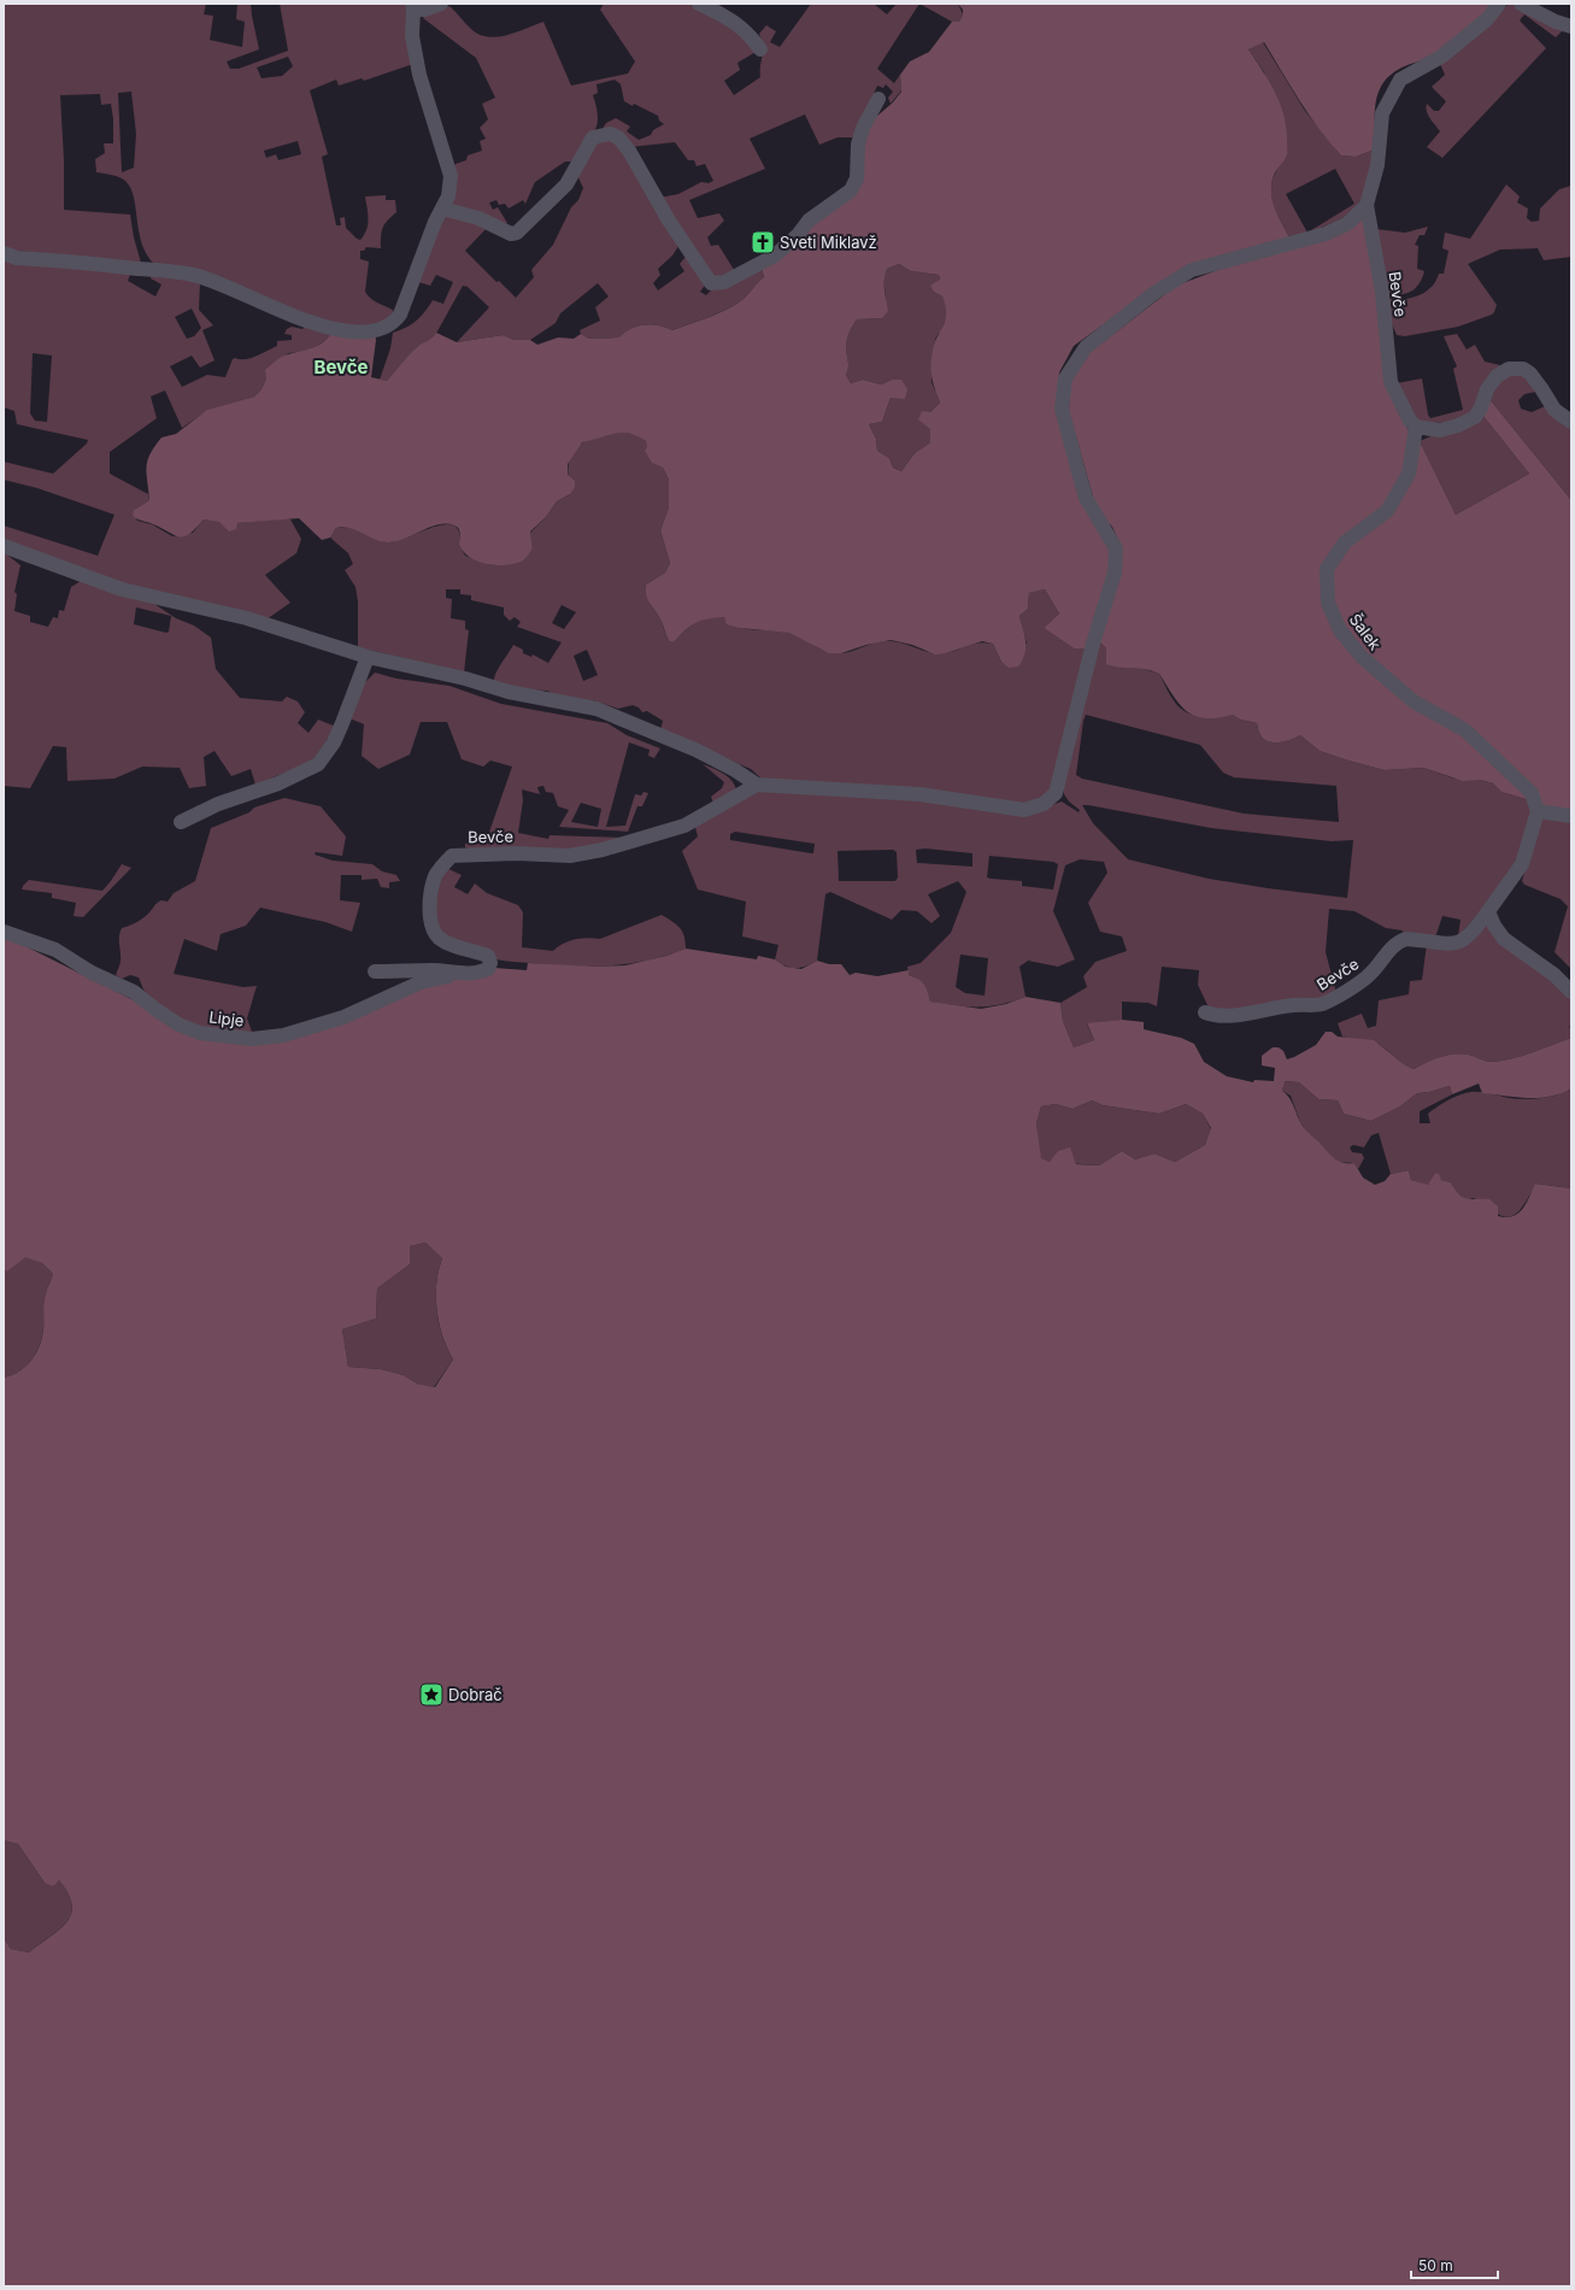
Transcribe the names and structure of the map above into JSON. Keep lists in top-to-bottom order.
{
  "streets": {
    "street": ["Bevče", "Šalek", "Lipje"]
  },
  "crossings": [
    ["Bevče", "Šalek"],
    ["Bevče", "Lipje"]
  ],
  "districts": ["Bevče"],
  "places": {
    "church": ["Sveti Miklavž"],
    "place": ["Dobrač"]
  },
  "scale_bar": "50 m"
}
